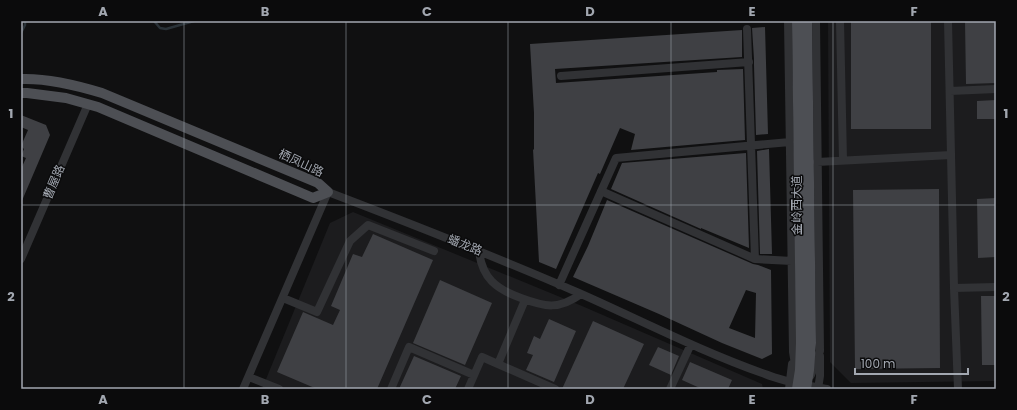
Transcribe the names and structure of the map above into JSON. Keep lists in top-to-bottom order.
{
  "streets": {
    "main road": ["栖凤山路", "金岭西大道"],
    "street": ["曹屋路", "蟠龙路"]
  },
  "crossings": [
    ["栖凤山路", "曹屋路"],
    ["栖凤山路", "蟠龙路"],
    ["金岭西大道", "蟠龙路"]
  ],
  "scale_bar": "100 m",
  "grid": {
    "columns": [
      "A",
      "B",
      "C",
      "D",
      "E",
      "F"
    ],
    "rows": ["1", "2"]
  }
}
